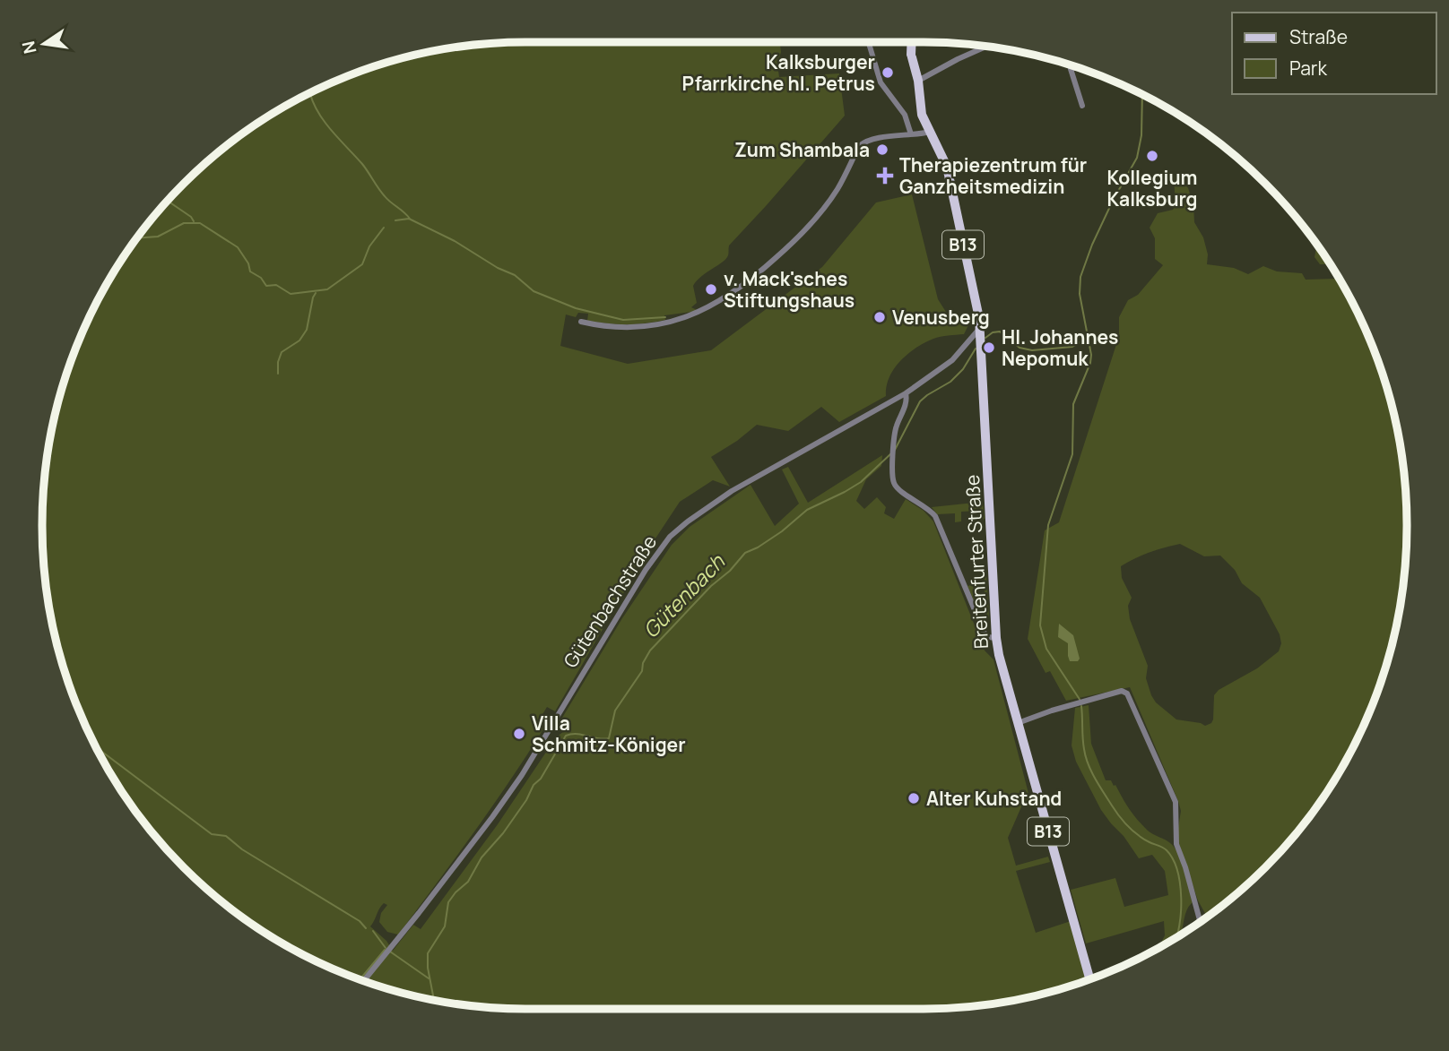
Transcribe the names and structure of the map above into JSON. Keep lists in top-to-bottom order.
{
  "streets": {
    "main road": ["B13", "Breitenfurter Straße"],
    "street": ["Gütenbachstraße"]
  },
  "crossings": [
    ["B13", "Breitenfurter Straße"],
    ["B13", "Gütenbachstraße"],
    ["Breitenfurter Straße", "Gütenbachstraße"]
  ],
  "water": ["Gütenbach"],
  "places": {
    "other": [
      "Kalksburger Pfarrkirche hl. Petrus",
      "Zum Shambala",
      "Kollegium Kalksburg",
      "v. Mack'sches Stiftungshaus",
      "Venusberg",
      "Hl. Johannes Nepomuk",
      "Villa Schmitz-Königer",
      "Alter Kuhstand"
    ],
    "health": ["Therapiezentrum für Ganzheitsmedizin"]
  },
  "legend": ["Straße", "Park"],
  "north": "left"
}
